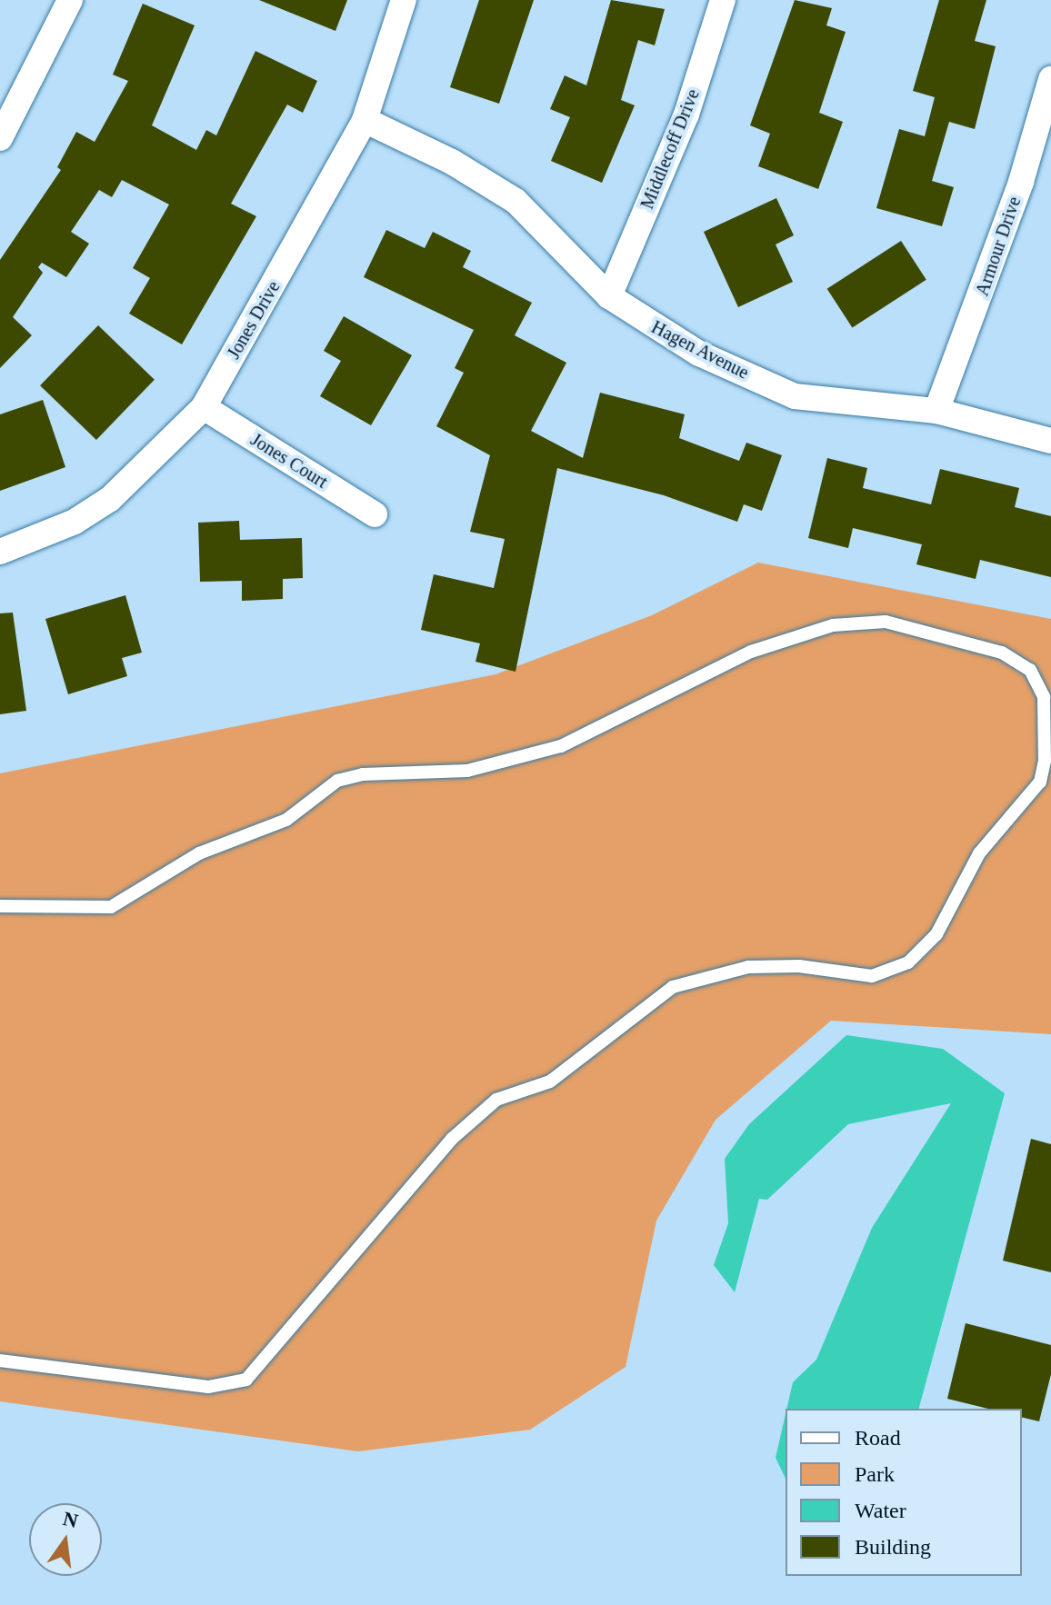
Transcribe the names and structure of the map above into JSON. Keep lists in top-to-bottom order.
{
  "streets": {
    "street": [
      "Middlecoff Drive",
      "Armour Drive",
      "Jones Drive",
      "Hagen Avenue",
      "Jones Court"
    ]
  },
  "crossings": [
    ["Middlecoff Drive", "Hagen Avenue"],
    ["Armour Drive", "Hagen Avenue"],
    ["Jones Drive", "Hagen Avenue"],
    ["Jones Drive", "Jones Court"]
  ],
  "legend": [
    "Road",
    "Park",
    "Water",
    "Building"
  ],
  "north": "top"
}
